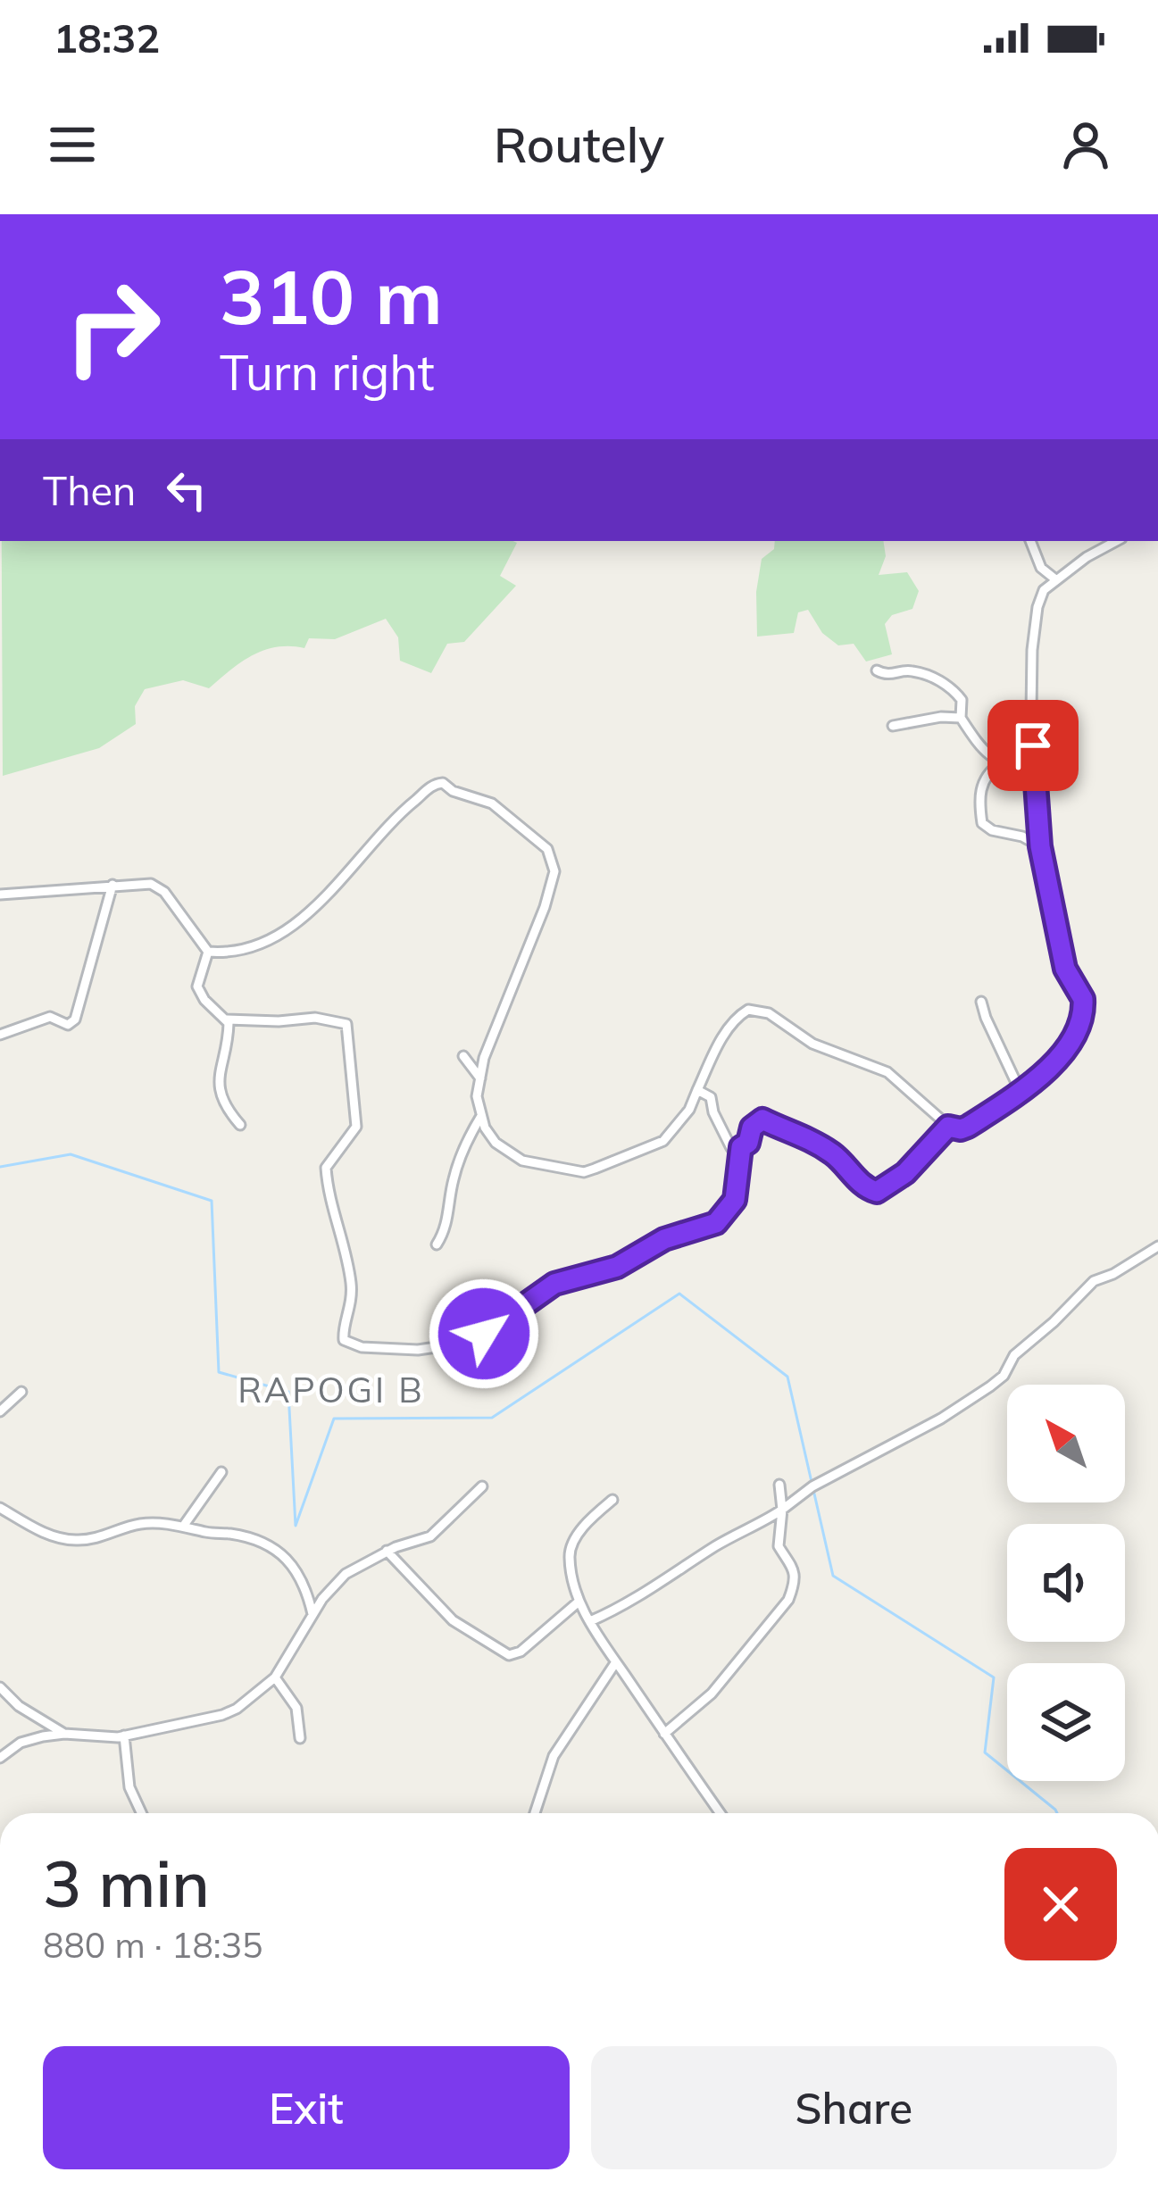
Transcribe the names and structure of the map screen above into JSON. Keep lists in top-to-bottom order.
{
  "districts": ["RAPOGI B"],
  "north": "top left",
  "page": {
    "status": "18:32",
    "header": "Routely",
    "turn": ["310 m", "Turn right"],
    "then": "Then",
    "heading": ["3 min", "880 m · 18:35"],
    "buttons": ["Exit", "Share"]
  }
}
